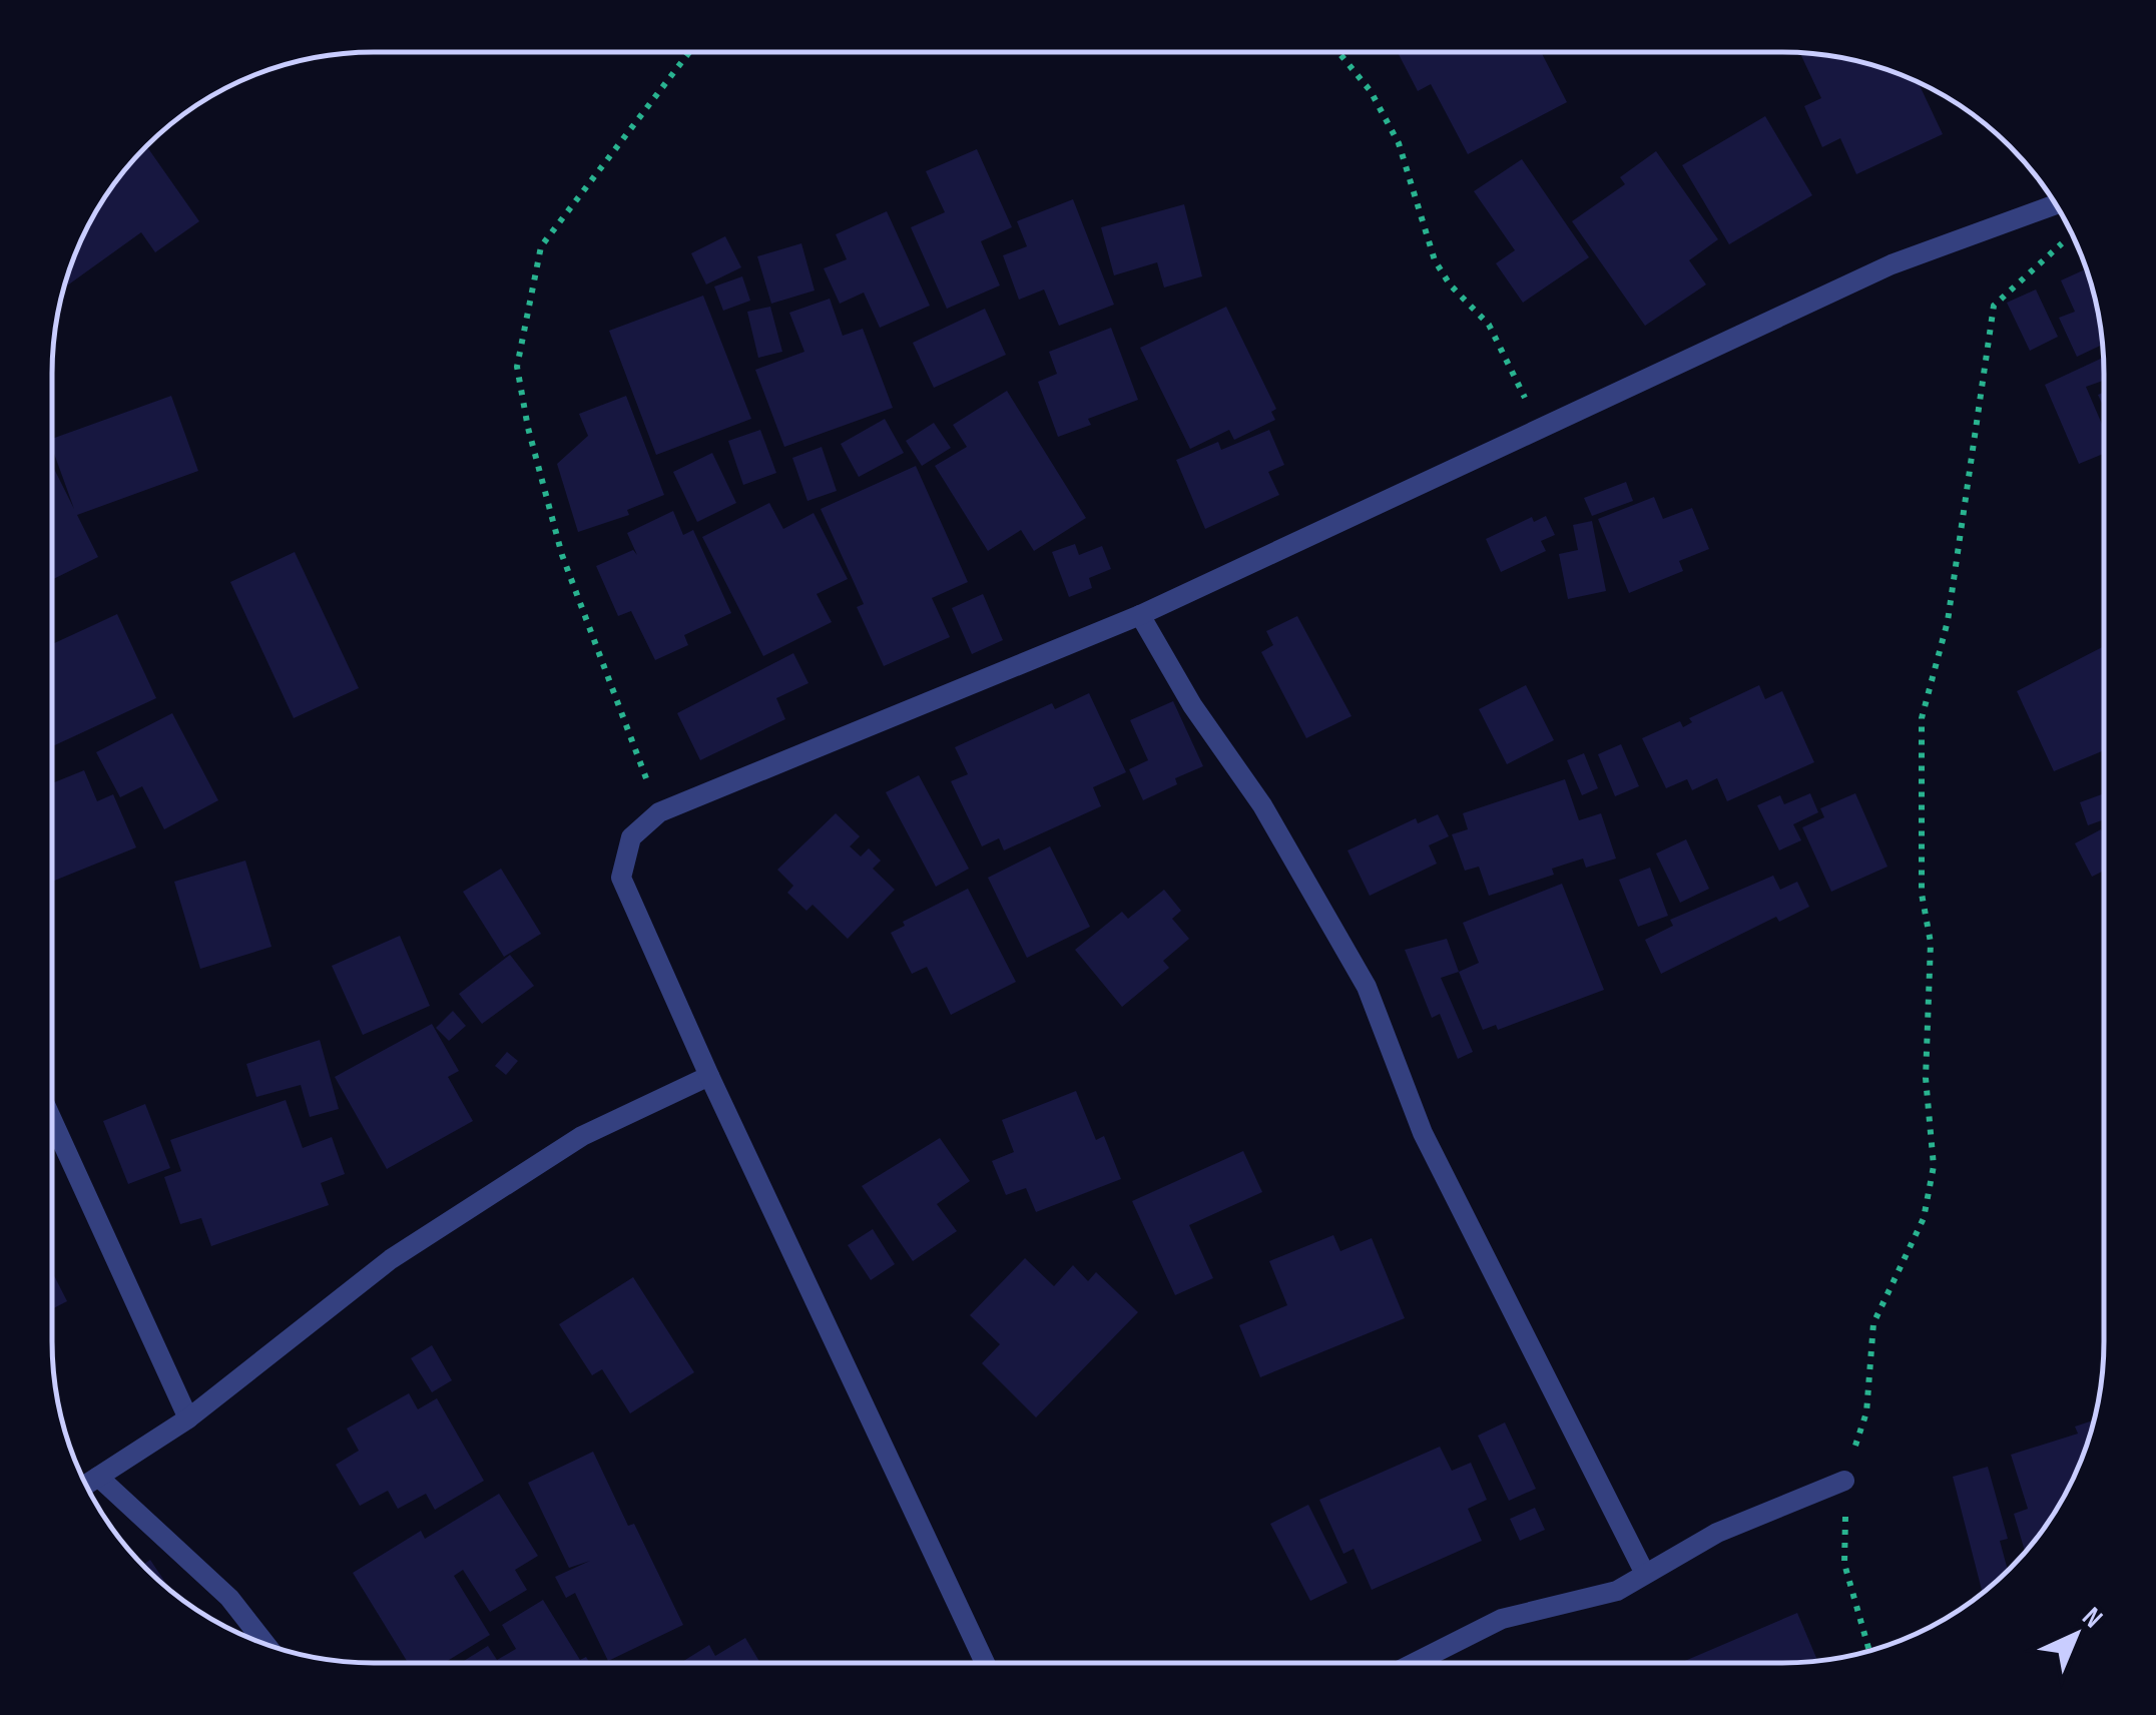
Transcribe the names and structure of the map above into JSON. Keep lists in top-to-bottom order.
{
  "north": "top right"
}
